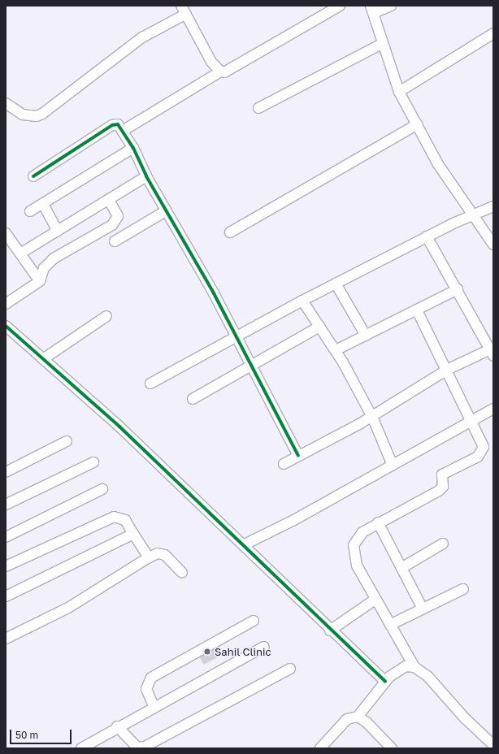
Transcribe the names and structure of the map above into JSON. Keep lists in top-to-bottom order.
{
  "places": ["Sahil Clinic"],
  "scale_bar": "50 m"
}
